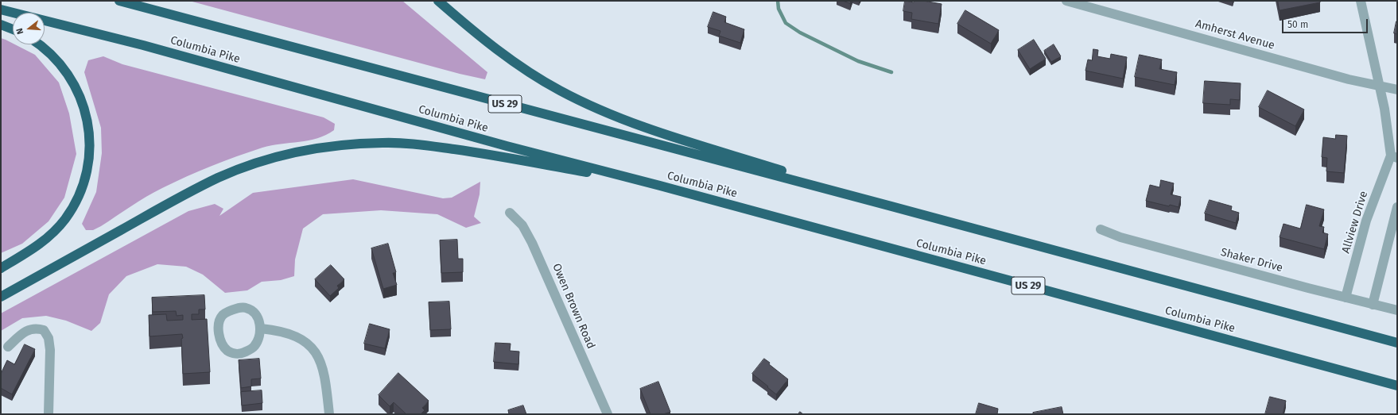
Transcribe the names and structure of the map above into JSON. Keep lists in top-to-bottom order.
{
  "streets": {
    "highway": ["Columbia Pike", "US 29"],
    "street": [
      "Amherst Avenue",
      "Allview Drive",
      "Shaker Drive",
      "Owen Brown Road"
    ]
  },
  "crossings": [
    ["Allview Drive", "Shaker Drive"]
  ],
  "scale_bar": "50 m",
  "north": "left"
}
